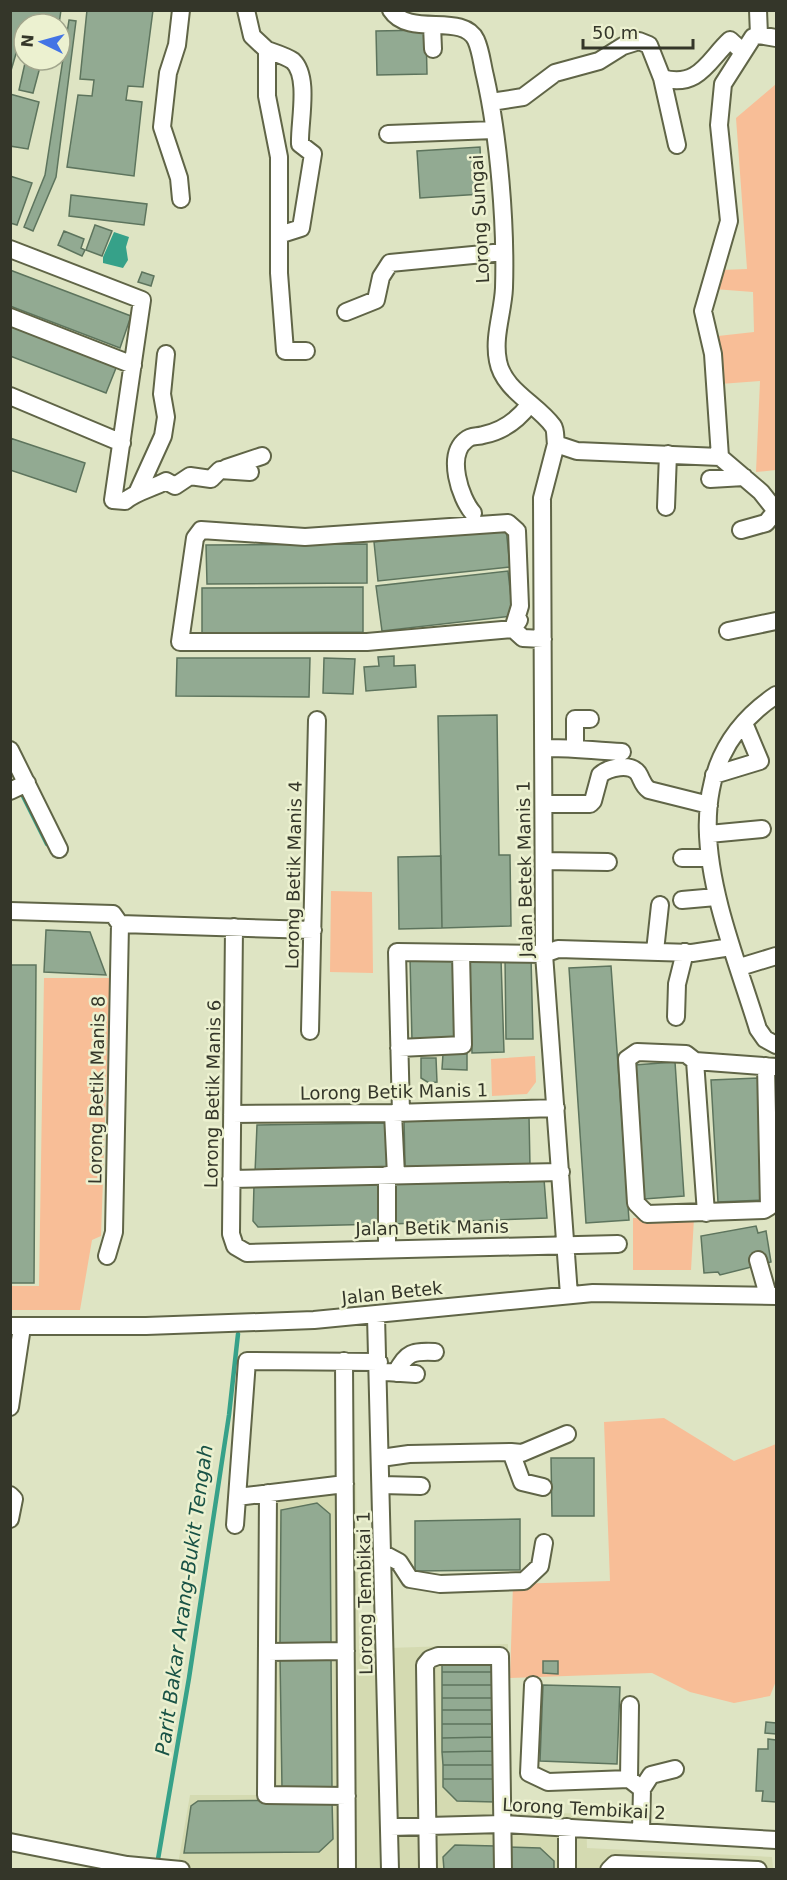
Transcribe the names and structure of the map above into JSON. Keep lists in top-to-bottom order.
{
  "streets": {
    "street": [
      "Lorong Sungai",
      "Jalan Betek Manis 1",
      "Lorong Betik Manis 4",
      "Lorong Betik Manis 8",
      "Lorong Betik Manis 1",
      "Lorong Betik Manis 6",
      "Jalan Betik Manis",
      "Jalan Betek",
      "Lorong Tembikai 1",
      "Lorong Tembikai 2"
    ]
  },
  "crossings": [
    ["Lorong Sungai", "Jalan Betek Manis 1"],
    ["Jalan Betek Manis 1", "Lorong Betik Manis 1"],
    ["Jalan Betek Manis 1", "Jalan Betik Manis"],
    ["Jalan Betek Manis 1", "Jalan Betek"],
    ["Lorong Betik Manis 1", "Lorong Betik Manis 6"],
    ["Lorong Betik Manis 6", "Jalan Betik Manis"],
    ["Jalan Betek", "Lorong Tembikai 1"],
    ["Lorong Tembikai 1", "Lorong Tembikai 2"]
  ],
  "water": ["Parit Bakar Arang-Bukit Tengah"],
  "scale_bar": "50 m",
  "north": "left"
}
